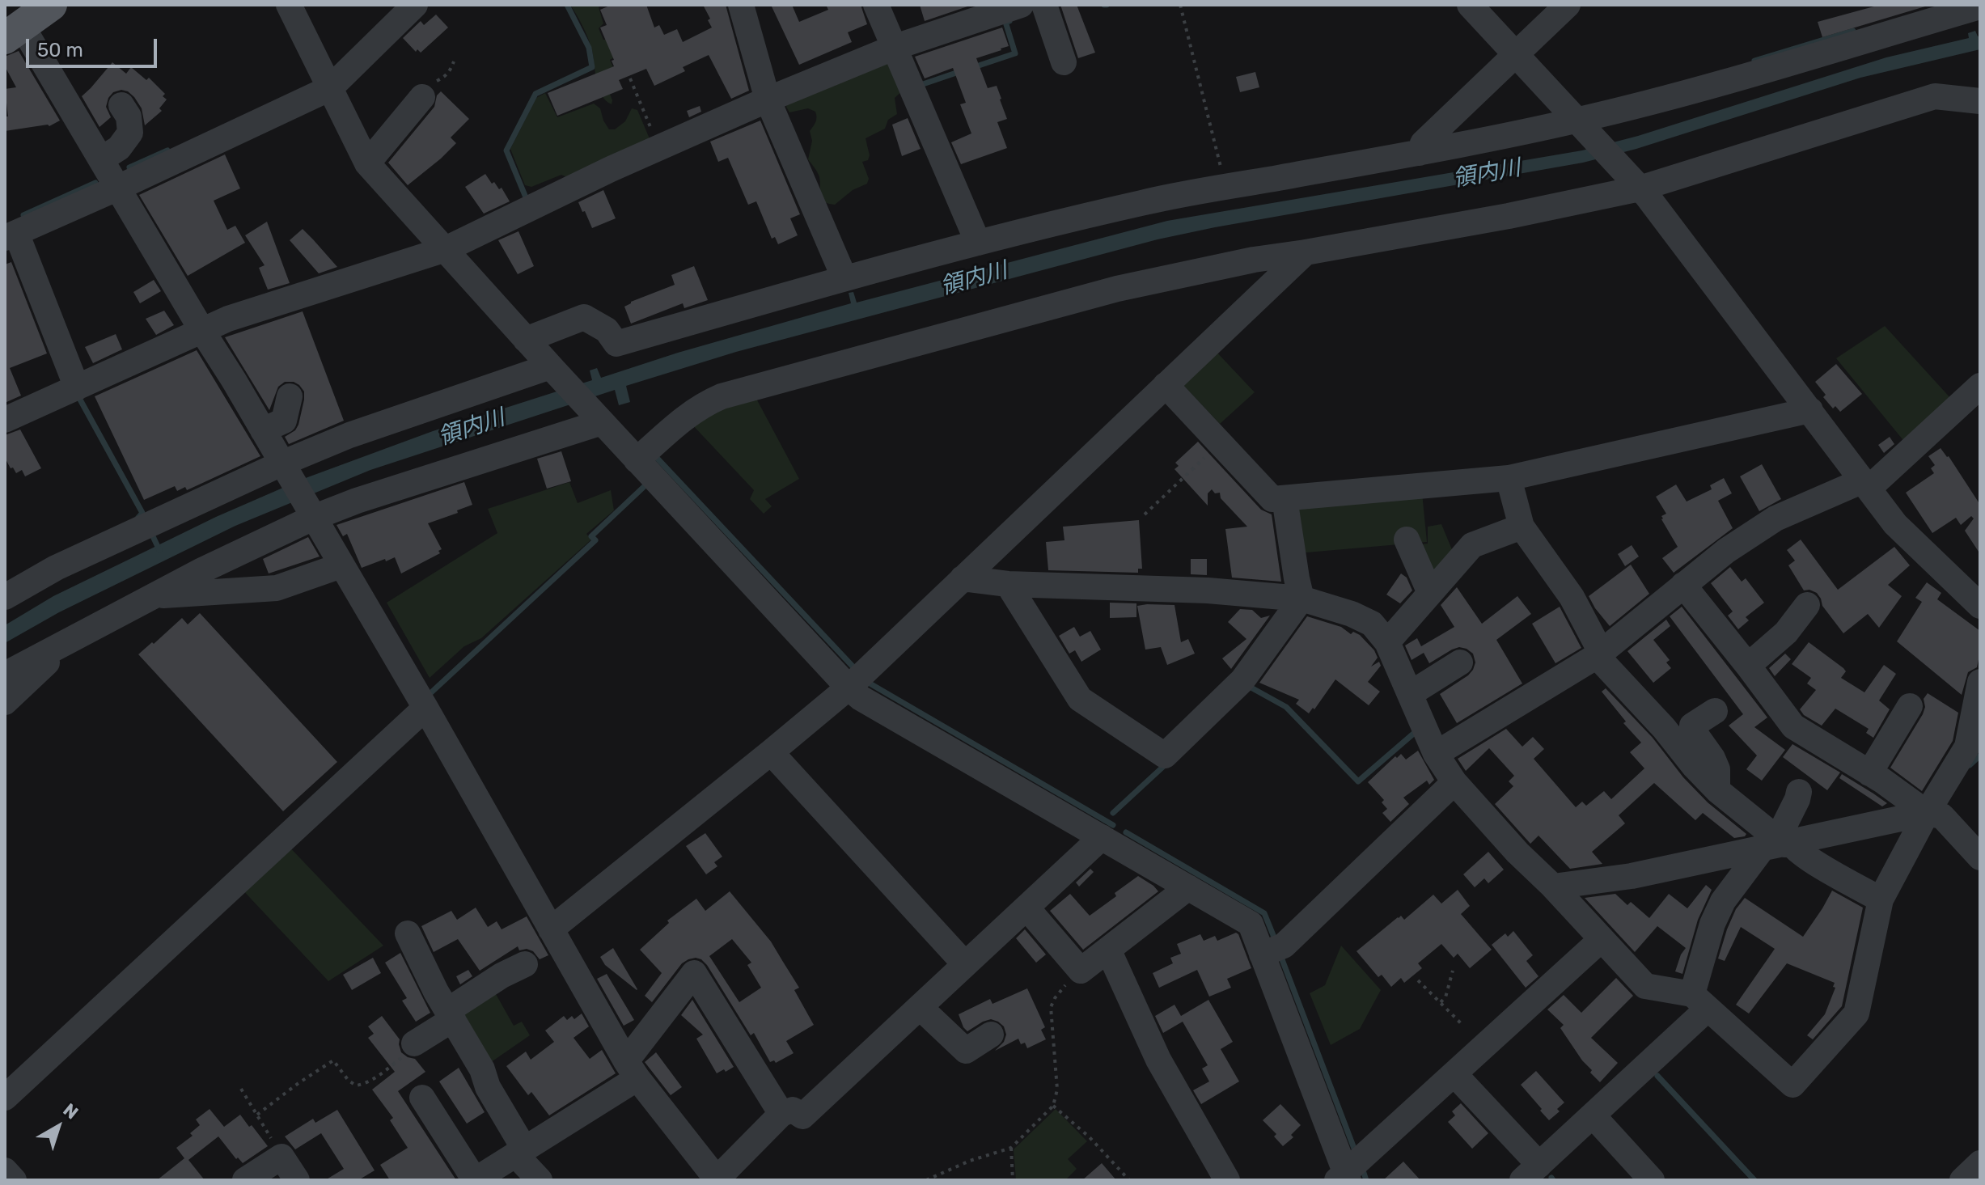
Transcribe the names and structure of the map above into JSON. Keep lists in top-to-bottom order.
{
  "water": ["領内川"],
  "scale_bar": "50 m",
  "north": "top right"
}
